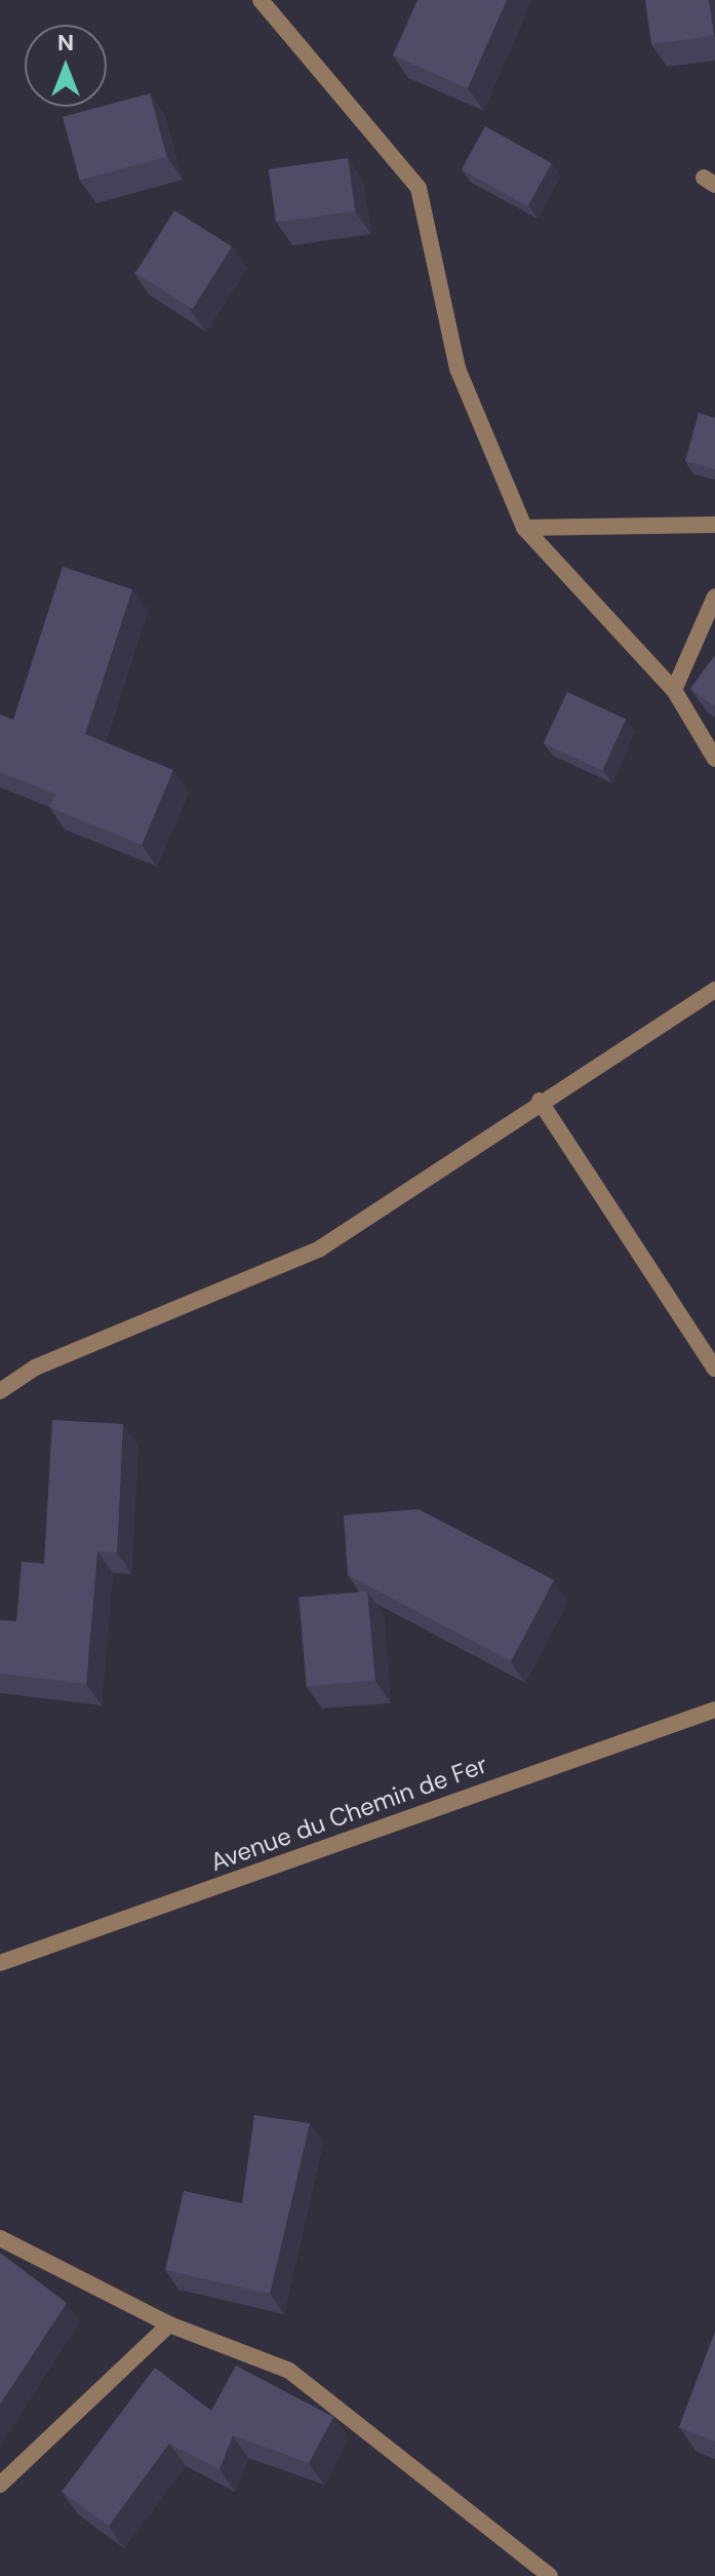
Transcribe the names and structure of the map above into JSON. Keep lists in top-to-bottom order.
{
  "streets": {
    "street": ["Avenue du Chemin de Fer"]
  },
  "north": "top"
}
